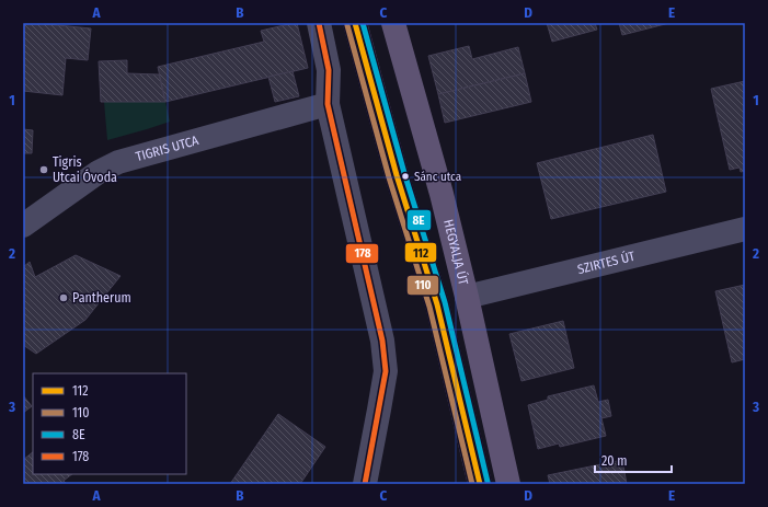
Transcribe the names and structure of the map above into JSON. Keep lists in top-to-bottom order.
{
  "streets": {
    "main road": ["HEGYALJA ÚT"],
    "street": ["TIGRIS UTCA", "SZIRTES ÚT"]
  },
  "crossings": [
    ["HEGYALJA ÚT", "SZIRTES ÚT"]
  ],
  "places": ["Tigris Utcai Óvoda", "Sánc utca", "Pantherum"],
  "lines": [
    "transit line 112",
    "transit line 8E",
    "transit line 178",
    "transit line 110"
  ],
  "legend": [
    "112",
    "110",
    "8E",
    "178"
  ],
  "scale_bar": "20 m",
  "grid": {
    "columns": [
      "A",
      "B",
      "C",
      "D",
      "E"
    ],
    "rows": ["1", "2", "3"]
  }
}
